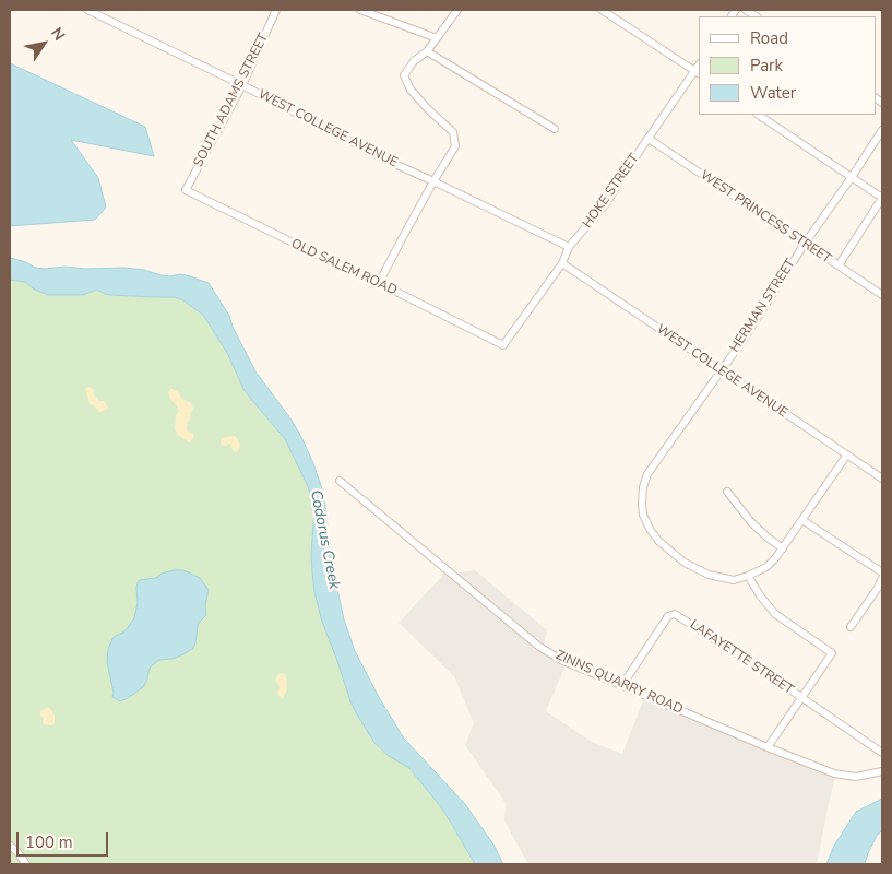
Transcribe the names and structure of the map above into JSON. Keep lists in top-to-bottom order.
{
  "streets": {
    "street": [
      "SOUTH ADAMS STREET",
      "WEST COLLEGE AVENUE",
      "HOKE STREET",
      "WEST PRINCESS STREET",
      "OLD SALEM ROAD",
      "HERMAN STREET",
      "LAFAYETTE STREET",
      "ZINNS QUARRY ROAD"
    ]
  },
  "crossings": [
    ["SOUTH ADAMS STREET", "WEST COLLEGE AVENUE"],
    ["SOUTH ADAMS STREET", "OLD SALEM ROAD"],
    ["WEST COLLEGE AVENUE", "HOKE STREET"],
    ["WEST COLLEGE AVENUE", "HERMAN STREET"],
    ["HOKE STREET", "WEST PRINCESS STREET"],
    ["HOKE STREET", "OLD SALEM ROAD"],
    ["WEST PRINCESS STREET", "HERMAN STREET"],
    ["LAFAYETTE STREET", "ZINNS QUARRY ROAD"]
  ],
  "water": ["Codorus Creek"],
  "legend": ["Road", "Park", "Water"],
  "scale_bar": "100 m",
  "north": "top right"
}
